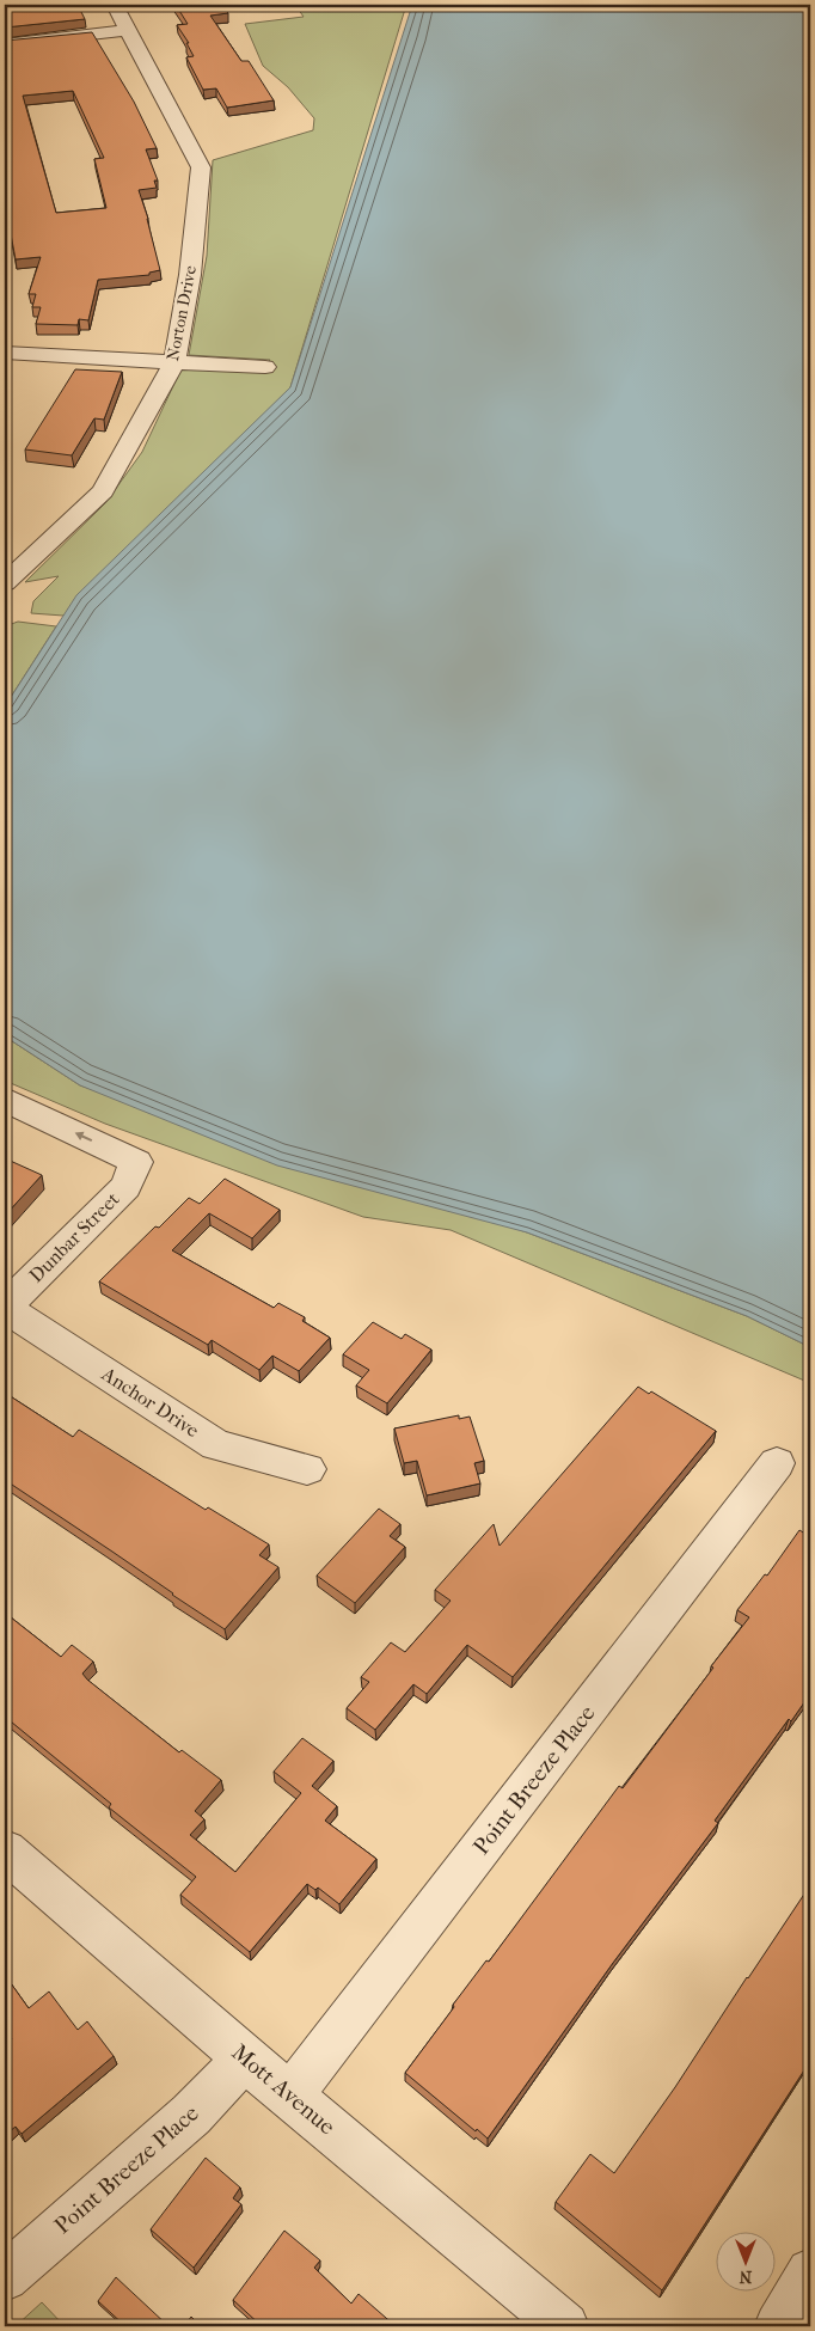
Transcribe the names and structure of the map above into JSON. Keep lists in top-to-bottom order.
{
  "streets": {
    "street": [
      "Norton Drive",
      "Dunbar Street",
      "Anchor Drive",
      "Point Breeze Place",
      "Mott Avenue"
    ]
  },
  "crossings": [
    ["Dunbar Street", "Anchor Drive"],
    ["Point Breeze Place", "Mott Avenue"]
  ],
  "north": "bottom"
}
